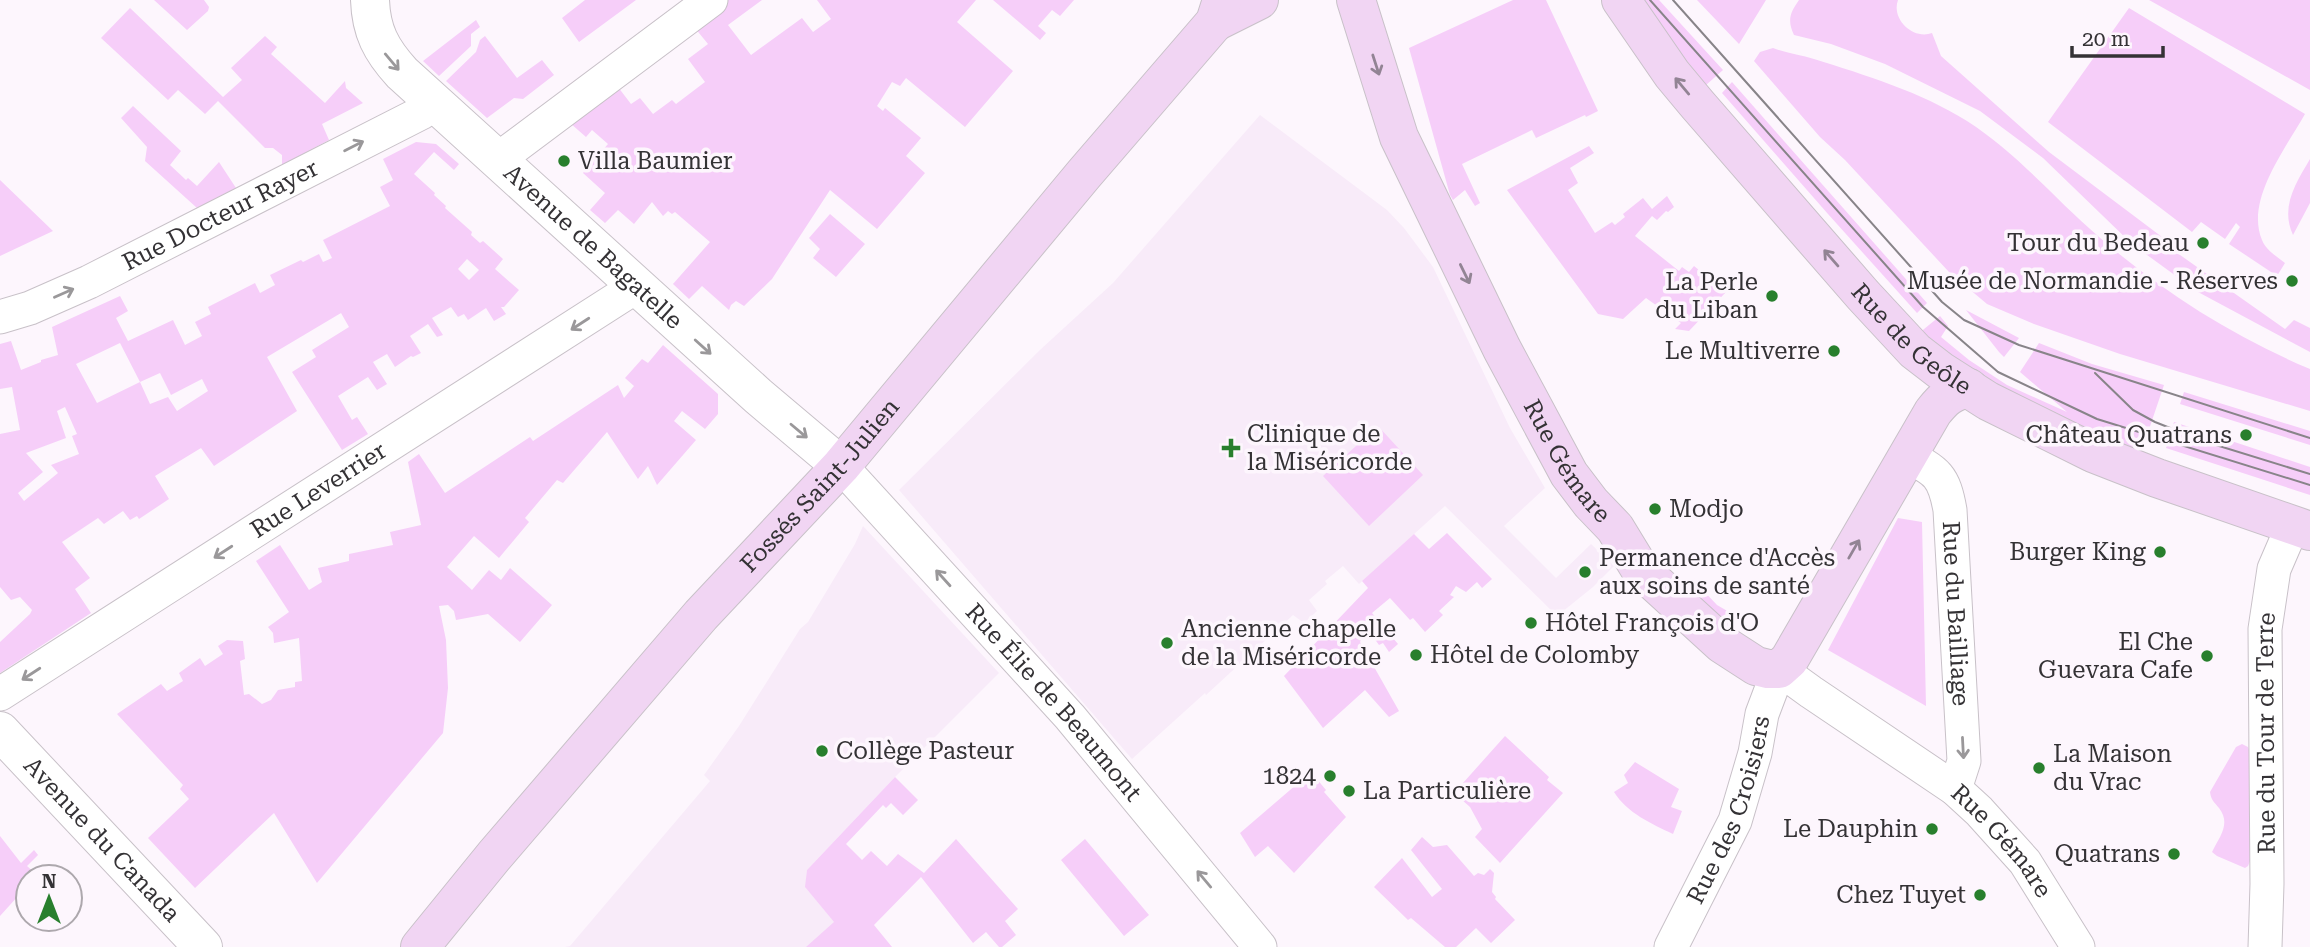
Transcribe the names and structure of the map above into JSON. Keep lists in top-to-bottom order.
{
  "streets": {
    "main road": ["Rue de Geôle", "Rue Gémare", "Fossés Saint-Julien"],
    "street": [
      "Rue Docteur Rayer",
      "Avenue de Bagatelle",
      "Rue Leverrier",
      "Rue du Bailliage",
      "Rue Élie de Beaumont",
      "Rue du Tour de Terre",
      "Rue des Croisiers",
      "Avenue du Canada"
    ]
  },
  "crossings": [
    ["Rue Docteur Rayer", "Avenue de Bagatelle"],
    ["Avenue de Bagatelle", "Fossés Saint-Julien"],
    ["Avenue de Bagatelle", "Rue Leverrier"],
    ["Avenue de Bagatelle", "Rue Élie de Beaumont"],
    ["Rue de Geôle", "Rue du Tour de Terre"],
    ["Rue Gémare", "Rue du Bailliage"],
    ["Rue Gémare", "Rue des Croisiers"],
    ["Fossés Saint-Julien", "Rue Élie de Beaumont"]
  ],
  "one_way": [
    "Rue Docteur Rayer",
    "Avenue de Bagatelle",
    "Rue de Geôle",
    "Rue Gémare",
    "Rue Leverrier",
    "Rue du Bailliage",
    "Rue Élie de Beaumont"
  ],
  "places": {
    "other": [
      "Villa Baumier",
      "Tour du Bedeau",
      "Musée de Normandie - Réserves",
      "La Perle du Liban",
      "Le Multiverre",
      "Château Quatrans",
      "Modjo",
      "Burger King",
      "Permanence d'Accès aux soins de santé",
      "Hôtel François d'O",
      "Ancienne chapelle de la Miséricorde",
      "Hôtel de Colomby",
      "El Che Guevara Cafe",
      "Collège Pasteur",
      "La Maison du Vrac",
      "1824",
      "La Particulière",
      "Le Dauphin",
      "Quatrans",
      "Chez Tuyet"
    ],
    "health": ["Clinique de la Miséricorde"]
  },
  "scale_bar": "20 m",
  "north": "top"
}
